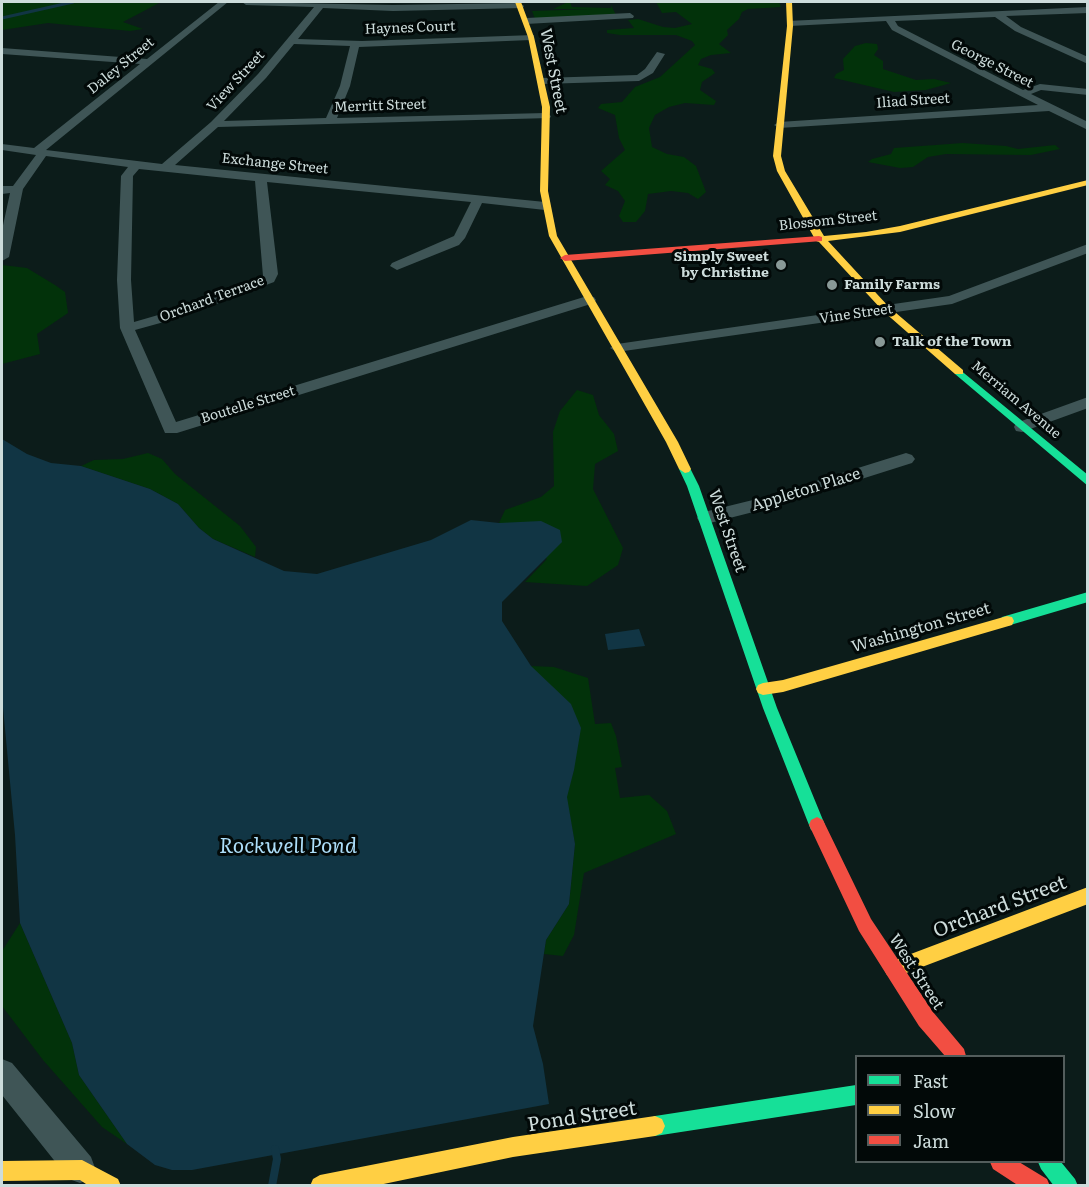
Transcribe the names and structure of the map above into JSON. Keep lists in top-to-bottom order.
{
  "streets": {
    "street": [
      "Haynes Court",
      "George Street",
      "Daley Street",
      "West Street",
      "View Street",
      "Iliad Street",
      "Merritt Street",
      "Exchange Street",
      "Blossom Street",
      "Orchard Terrace",
      "Vine Street",
      "Merriam Avenue",
      "Boutelle Street",
      "Appleton Place",
      "Washington Street",
      "Orchard Street",
      "Pond Street"
    ]
  },
  "crossings": [
    ["Haynes Court", "West Street"],
    ["Haynes Court", "View Street"],
    ["George Street", "Iliad Street"],
    ["Daley Street", "Exchange Street"],
    ["West Street", "Merritt Street"],
    ["West Street", "Exchange Street"],
    ["West Street", "Blossom Street"],
    ["West Street", "Vine Street"],
    ["West Street", "Boutelle Street"],
    ["West Street", "Appleton Place"],
    ["West Street", "Washington Street"],
    ["West Street", "Orchard Street"],
    ["View Street", "Merritt Street"],
    ["View Street", "Exchange Street"],
    ["Iliad Street", "Merriam Avenue"],
    ["Exchange Street", "Orchard Terrace"],
    ["Exchange Street", "Boutelle Street"],
    ["Blossom Street", "Merriam Avenue"],
    ["Orchard Terrace", "Boutelle Street"],
    ["Vine Street", "Merriam Avenue"]
  ],
  "water": ["Rockwell Pond"],
  "places": ["Simply Sweet by Christine", "Family Farms", "Talk of the Town"],
  "legend": ["Fast", "Slow", "Jam"]
}
